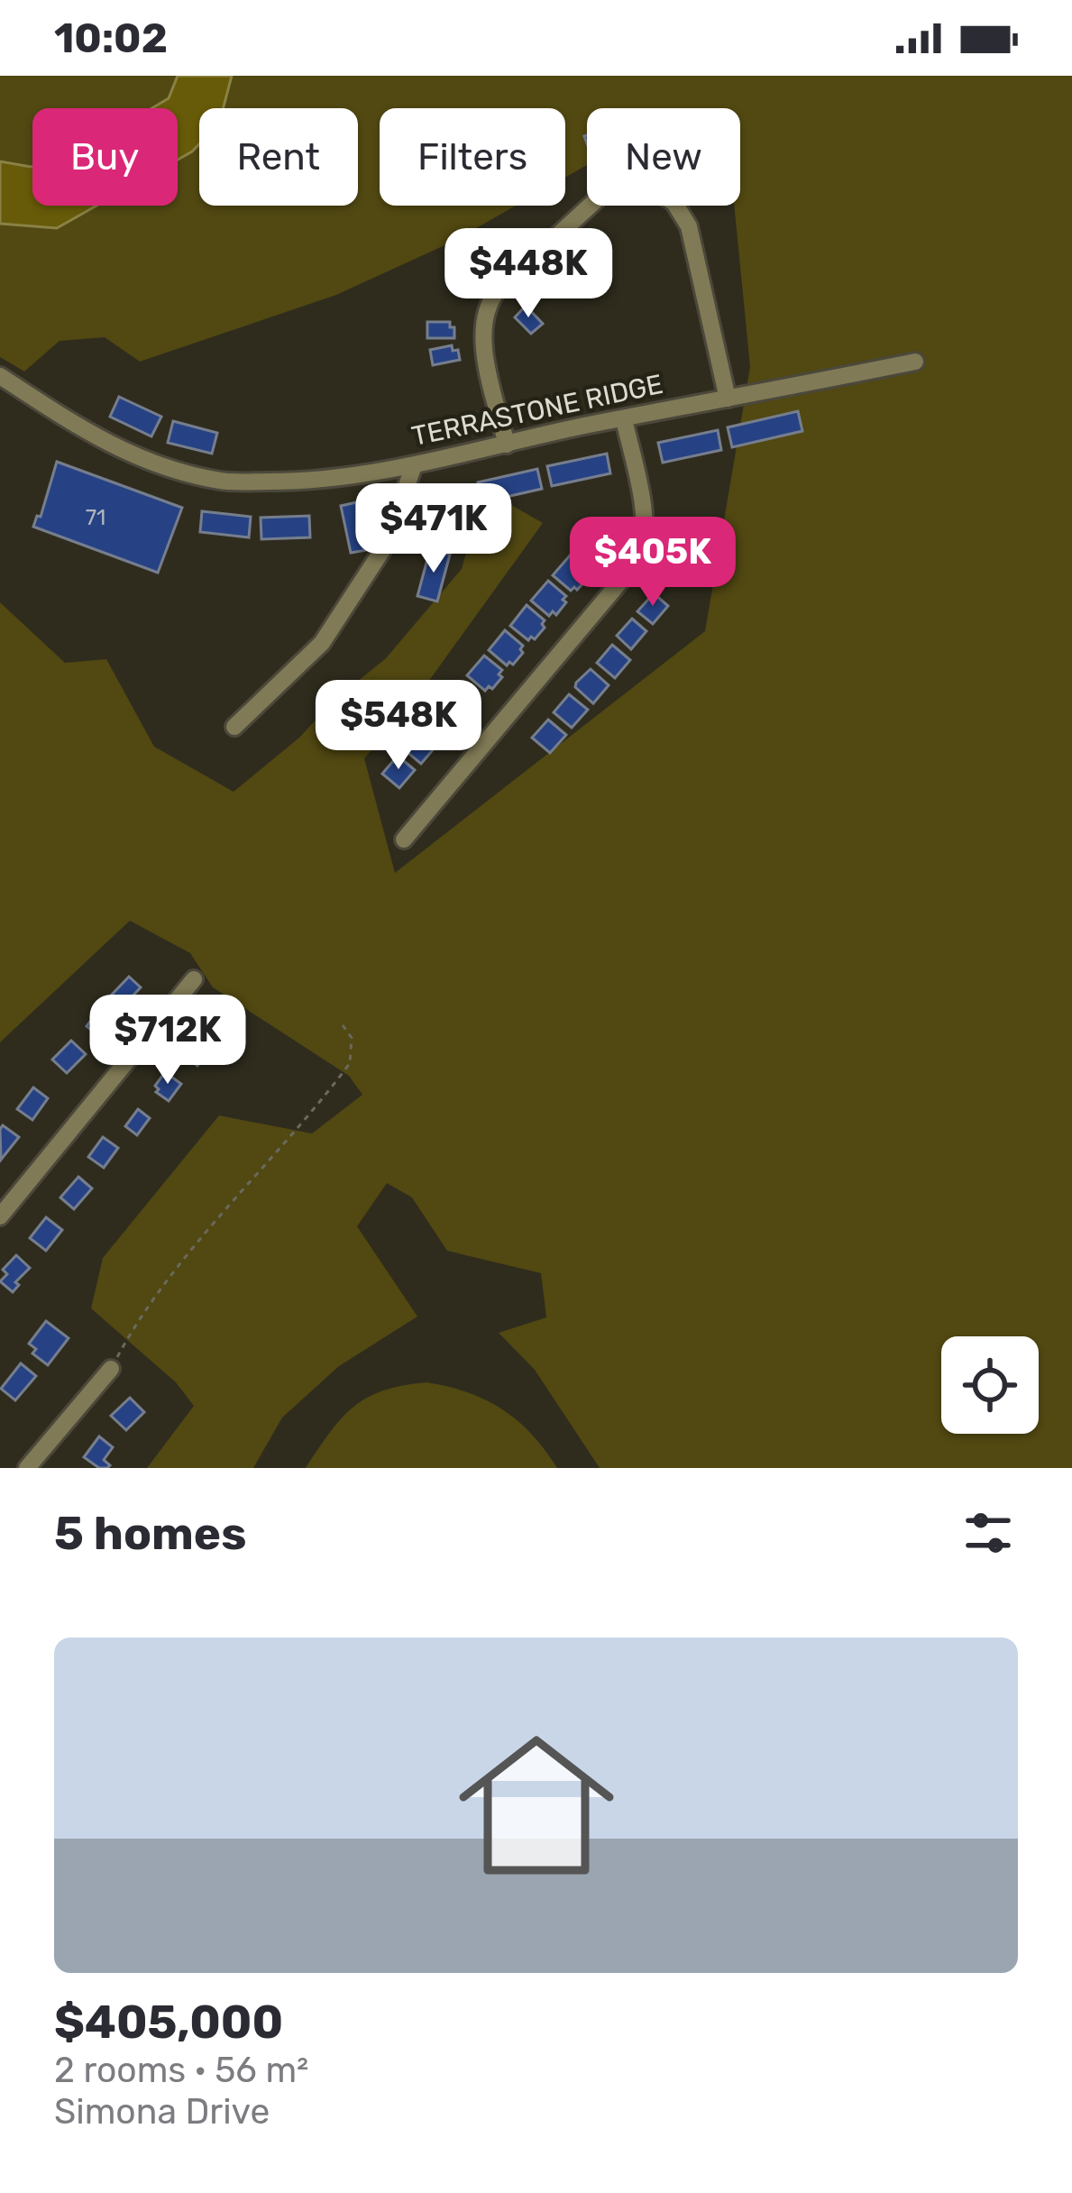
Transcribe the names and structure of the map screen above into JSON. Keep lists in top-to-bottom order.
{
  "streets": {
    "street": ["TERRASTONE RIDGE"]
  },
  "house_numbers": ["71"],
  "page": {
    "status": "10:02",
    "chip": [
      "Buy",
      "Rent",
      "Filters",
      "New"
    ],
    "price": [
      "$448K",
      "$471K",
      "$405K",
      "$548K",
      "$712K"
    ],
    "heading": "5 homes",
    "list": [
      {
        "name": "$405,000",
        "note": "2 rooms · 56 m² · Simona Drive"
      }
    ]
  }
}
